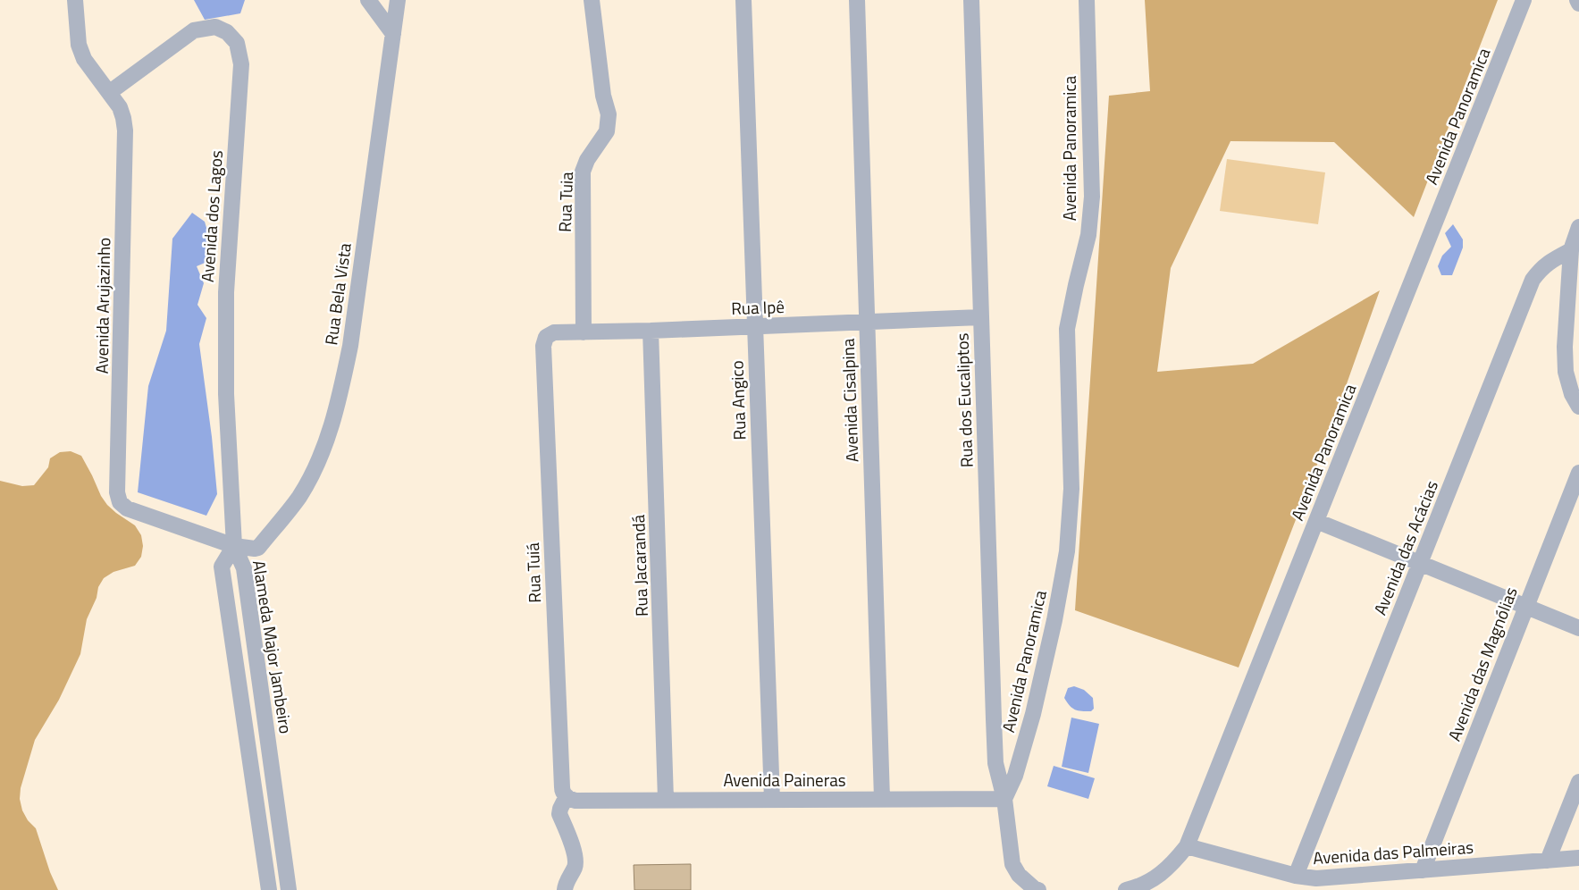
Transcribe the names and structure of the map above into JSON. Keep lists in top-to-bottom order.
{
  "streets": {
    "street": [
      "Avenida Panoramica",
      "Rua Tuia",
      "Avenida dos Lagos",
      "Rua Bela Vista",
      "Avenida Arujazinho",
      "Rua Ipê",
      "Rua Angico",
      "Avenida Cisalpina",
      "Rua dos Eucaliptos",
      "Avenida das Acácias",
      "Rua Jacarandá",
      "Rua Tuiá",
      "Alameda Major Jambeiro",
      "Avenida das Magnólias",
      "Avenida Paineras",
      "Avenida das Palmeiras"
    ]
  },
  "crossings": [
    ["Avenida Panoramica", "Rua dos Eucaliptos"],
    ["Avenida Panoramica", "Avenida Paineras"],
    ["Avenida Panoramica", "Avenida das Palmeiras"],
    ["Rua Tuia", "Rua Ipê"],
    ["Avenida dos Lagos", "Rua Bela Vista"],
    ["Avenida dos Lagos", "Avenida Arujazinho"],
    ["Avenida dos Lagos", "Alameda Major Jambeiro"],
    ["Rua Bela Vista", "Avenida Arujazinho"],
    ["Rua Bela Vista", "Alameda Major Jambeiro"],
    ["Avenida Arujazinho", "Alameda Major Jambeiro"],
    ["Rua Ipê", "Rua Angico"],
    ["Rua Ipê", "Avenida Cisalpina"],
    ["Rua Ipê", "Rua dos Eucaliptos"],
    ["Rua Ipê", "Rua Jacarandá"],
    ["Rua Ipê", "Rua Tuiá"],
    ["Rua Angico", "Avenida Paineras"],
    ["Avenida Cisalpina", "Avenida Paineras"],
    ["Rua dos Eucaliptos", "Avenida Paineras"],
    ["Avenida das Acácias", "Avenida das Palmeiras"],
    ["Rua Jacarandá", "Avenida Paineras"],
    ["Rua Tuiá", "Avenida Paineras"],
    ["Avenida das Magnólias", "Avenida das Palmeiras"]
  ]
}
